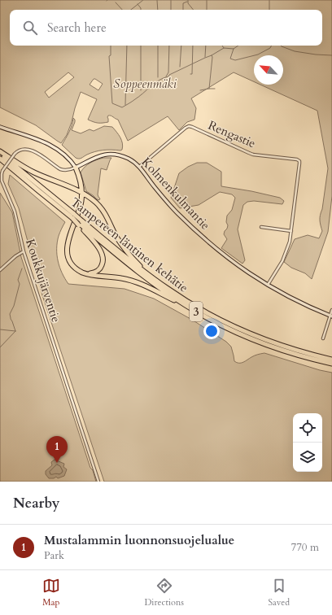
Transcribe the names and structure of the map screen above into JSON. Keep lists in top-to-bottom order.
{
  "streets": {
    "highway": ["Tampereen läntinen kehätie", "3"],
    "street": ["Rengastie", "Kolmenkulmantie", "Koukkujärventie"]
  },
  "crossings": [
    ["Rengastie", "Kolmenkulmantie"],
    ["Kolmenkulmantie", "Koukkujärventie"]
  ],
  "parks": ["Soppeenmäki"],
  "north": "top left",
  "page": {
    "search": "Search here",
    "pins": "1",
    "heading": "Nearby",
    "list": [
      {
        "mark": "1",
        "name": "Mustalammin luonnonsuojelualue",
        "note": "Park",
        "value": "770 m"
      }
    ],
    "nav": ["Map", "Directions", "Saved"]
  }
}
